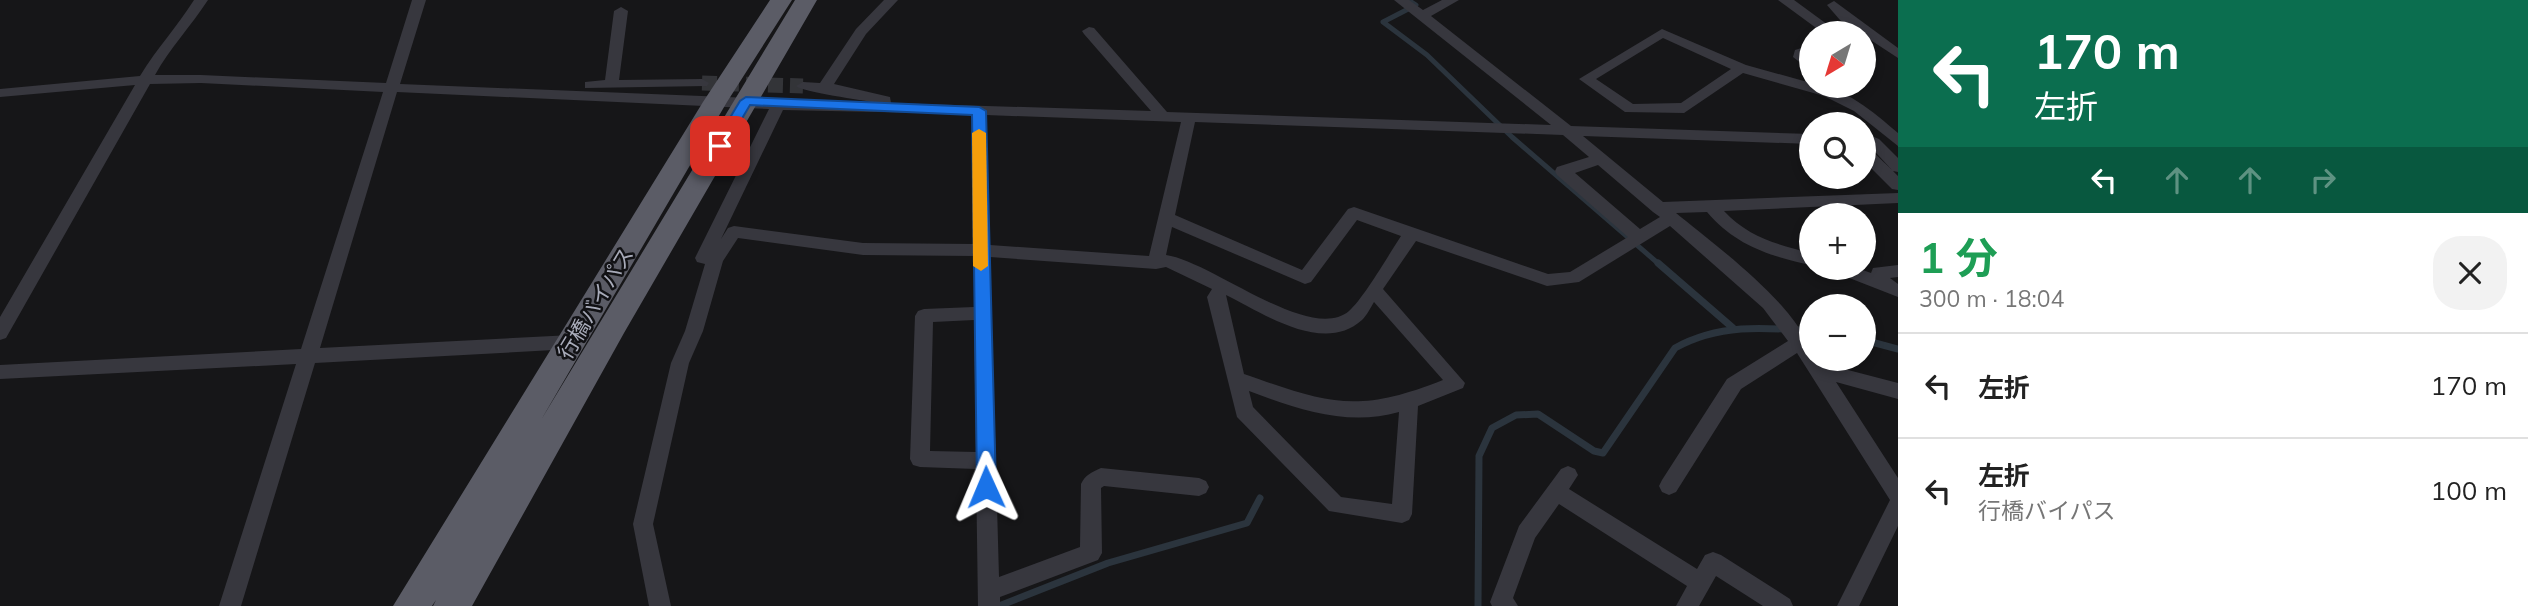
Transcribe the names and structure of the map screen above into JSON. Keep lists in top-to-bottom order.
{
  "streets": {
    "highway": ["行橋バイパス"]
  },
  "north": "bottom left",
  "page": {
    "turn": ["170 m", "左折"],
    "map_buttons": ["+", "−"],
    "heading": ["1 分", "300 m · 18:04"],
    "list": [
      {
        "name": "左折",
        "value": "170 m"
      },
      {
        "name": "左折",
        "note": "行橋バイパス",
        "value": "100 m"
      }
    ]
  }
}
